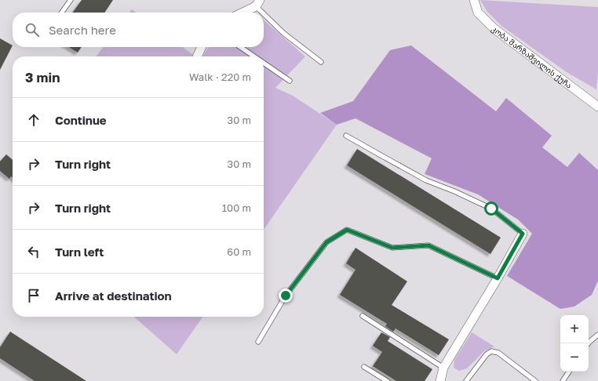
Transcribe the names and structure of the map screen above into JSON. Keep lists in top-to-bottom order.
{
  "streets": {
    "street": ["კობა მარზაშვილის ქუჩა"]
  },
  "page": {
    "search": "Search here",
    "heading": ["3 min", "Walk · 220 m"],
    "list": [
      ["Continue", "30 m"],
      ["Turn right", "30 m"],
      ["Turn right", "100 m"],
      ["Turn left", "60 m"],
      "Arrive at destination"
    ],
    "map_buttons": ["+", "−"]
  }
}
